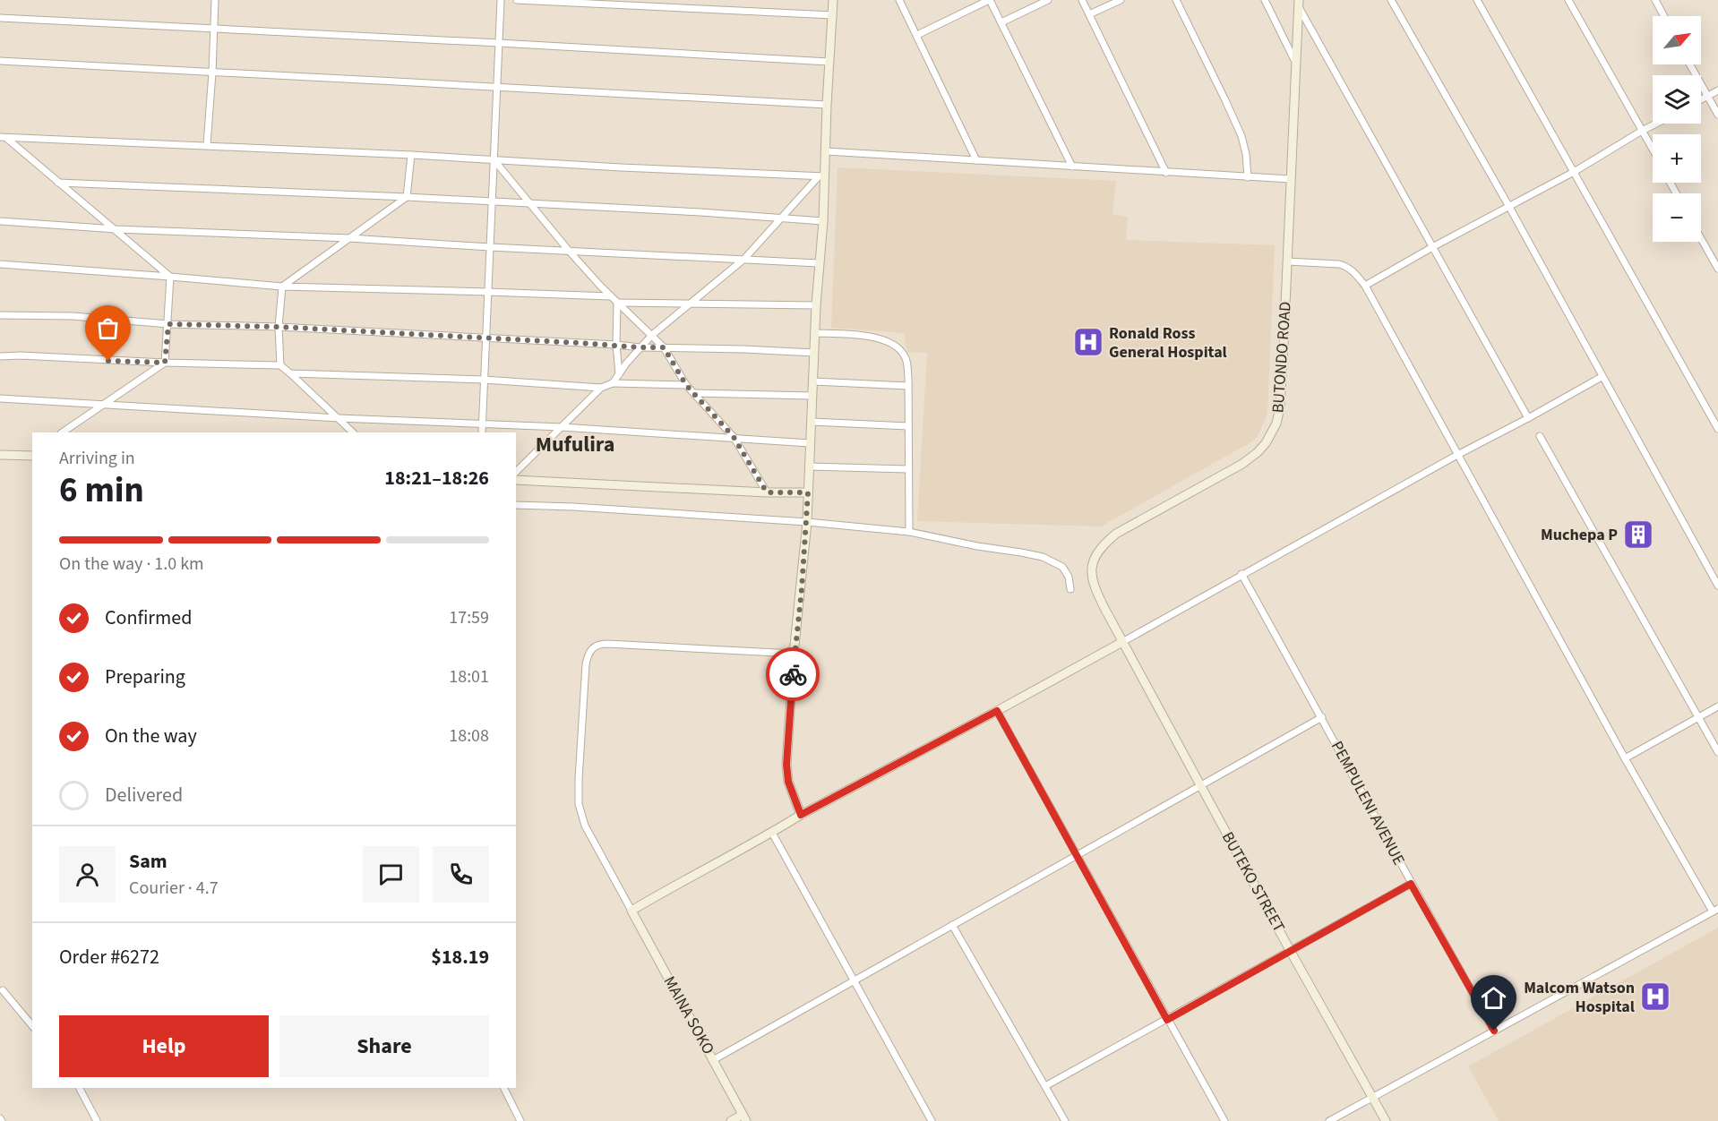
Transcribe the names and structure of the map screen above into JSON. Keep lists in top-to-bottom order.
{
  "streets": {
    "street": [
      "BUTONDO ROAD",
      "PEMPULENI AVENUE",
      "BUTEKO STREET",
      "MAINA SOKO"
    ]
  },
  "crossings": [
    ["BUTONDO ROAD", "BUTEKO STREET"]
  ],
  "districts": ["Mufulira"],
  "places": {
    "hospital": ["Ronald Ross General Hospital", "Malcom Watson Hospital"],
    "building": ["Muchepa P"]
  },
  "north": "top right",
  "page": {
    "map_buttons": ["+", "−"],
    "heading": ["6 min", "Arriving in", "18:21–18:26"],
    "panel": [
      "Sam",
      "Courier · 4.7",
      "Order #6272",
      "$18.19"
    ],
    "bar": "On the way · 1.0 km",
    "list": [
      ["Confirmed", "17:59"],
      ["Preparing", "18:01"],
      ["On the way", "18:08"],
      "Delivered"
    ],
    "buttons": ["Help", "Share"]
  }
}
